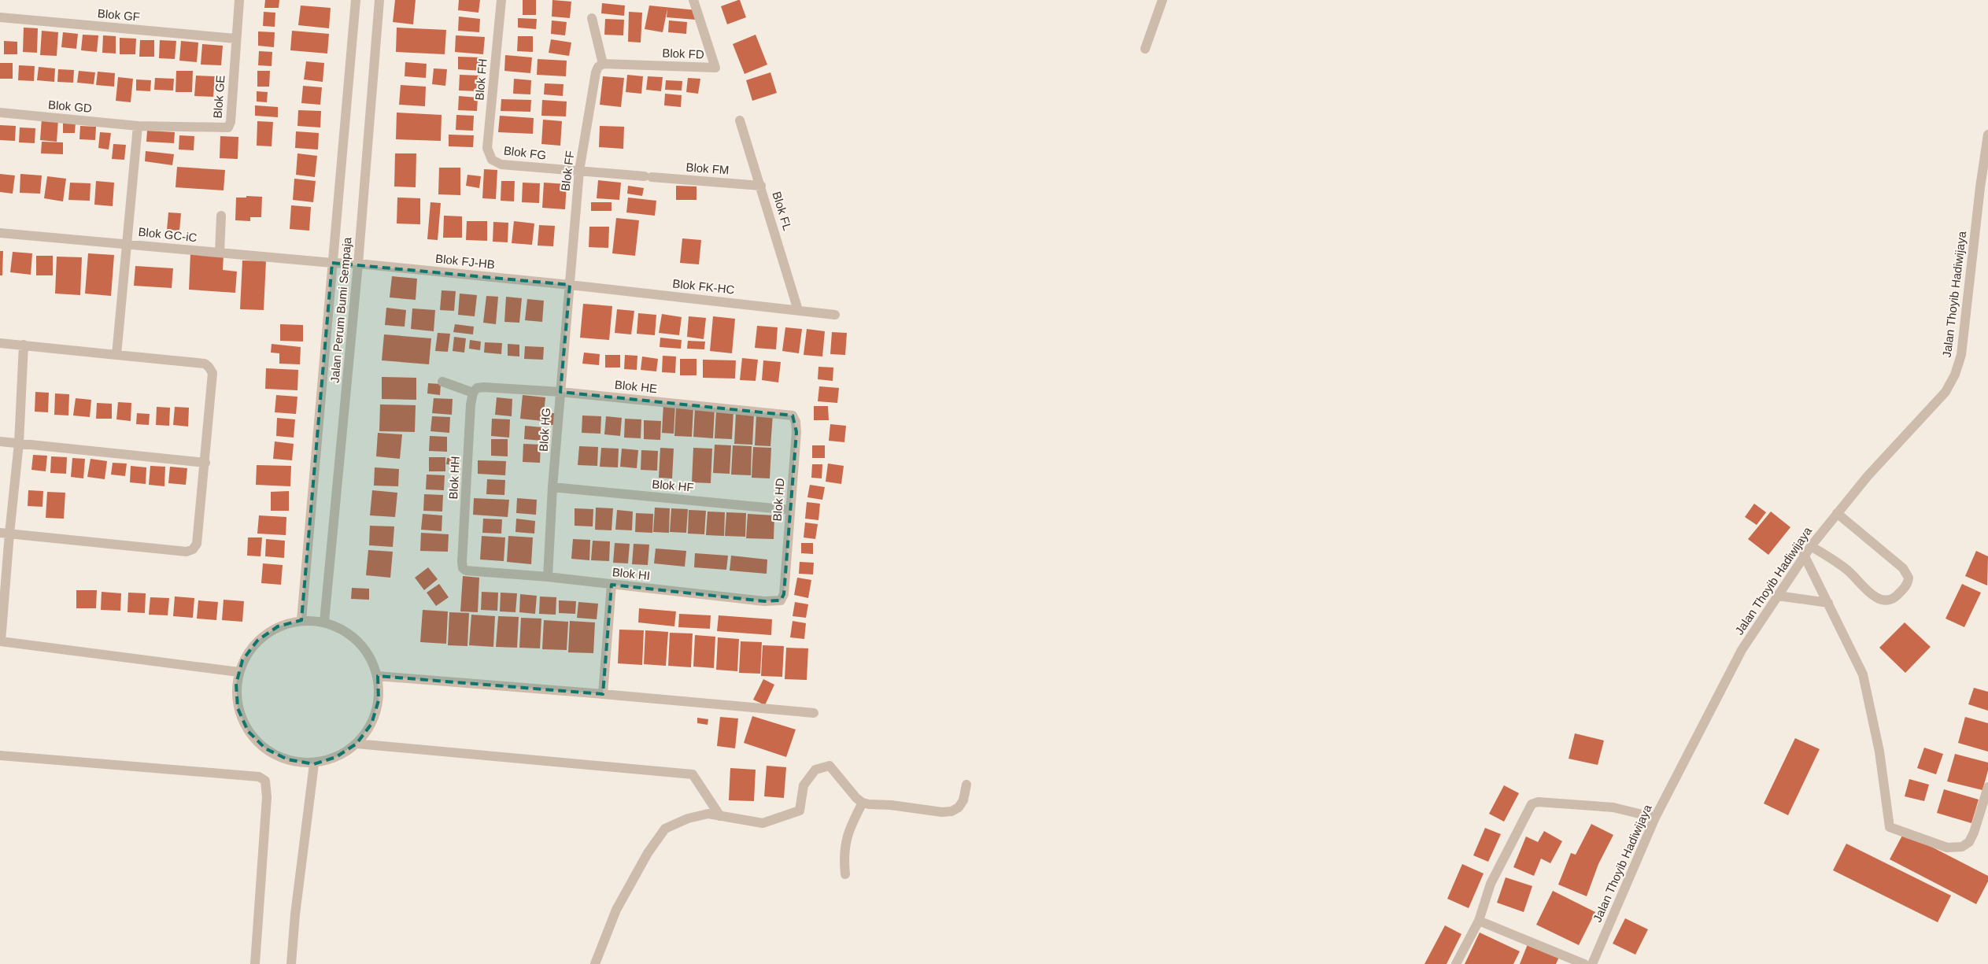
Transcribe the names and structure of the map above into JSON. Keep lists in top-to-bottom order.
{
  "streets": {
    "street": [
      "Blok GF",
      "Blok FD",
      "Blok FH",
      "Blok GE",
      "Blok GD",
      "Blok FG",
      "Blok FM",
      "Blok FF",
      "Blok FL",
      "Blok GC-iC",
      "Blok FJ-HB",
      "Blok FK-HC",
      "Jalan Thoyib Hadiwijaya",
      "Jalan Perum Bumi Sempaja",
      "Blok HE",
      "Blok HG",
      "Blok HH",
      "Blok HF",
      "Blok HD",
      "Blok HI"
    ]
  },
  "crossings": [
    ["Blok GF", "Blok GE"],
    ["Blok FD", "Blok FF"],
    ["Blok FH", "Blok FG"],
    ["Blok GE", "Blok GD"],
    ["Blok FG", "Blok FM"],
    ["Blok FG", "Blok FF"],
    ["Blok FM", "Blok FF"],
    ["Blok FM", "Blok FL"],
    ["Blok FF", "Blok FJ-HB"],
    ["Blok FF", "Blok FK-HC"],
    ["Blok FF", "Blok HG"],
    ["Blok FL", "Blok FK-HC"],
    ["Blok GC-iC", "Blok FJ-HB"],
    ["Blok GC-iC", "Jalan Perum Bumi Sempaja"],
    ["Blok FJ-HB", "Blok FK-HC"],
    ["Blok FJ-HB", "Jalan Perum Bumi Sempaja"],
    ["Blok FJ-HB", "Blok HG"],
    ["Blok FK-HC", "Blok HG"],
    ["Blok HE", "Blok HG"],
    ["Blok HE", "Blok HH"],
    ["Blok HE", "Blok HD"],
    ["Blok HG", "Blok HF"],
    ["Blok HG", "Blok HI"],
    ["Blok HH", "Blok HI"],
    ["Blok HF", "Blok HD"],
    ["Blok HD", "Blok HI"]
  ]
}
